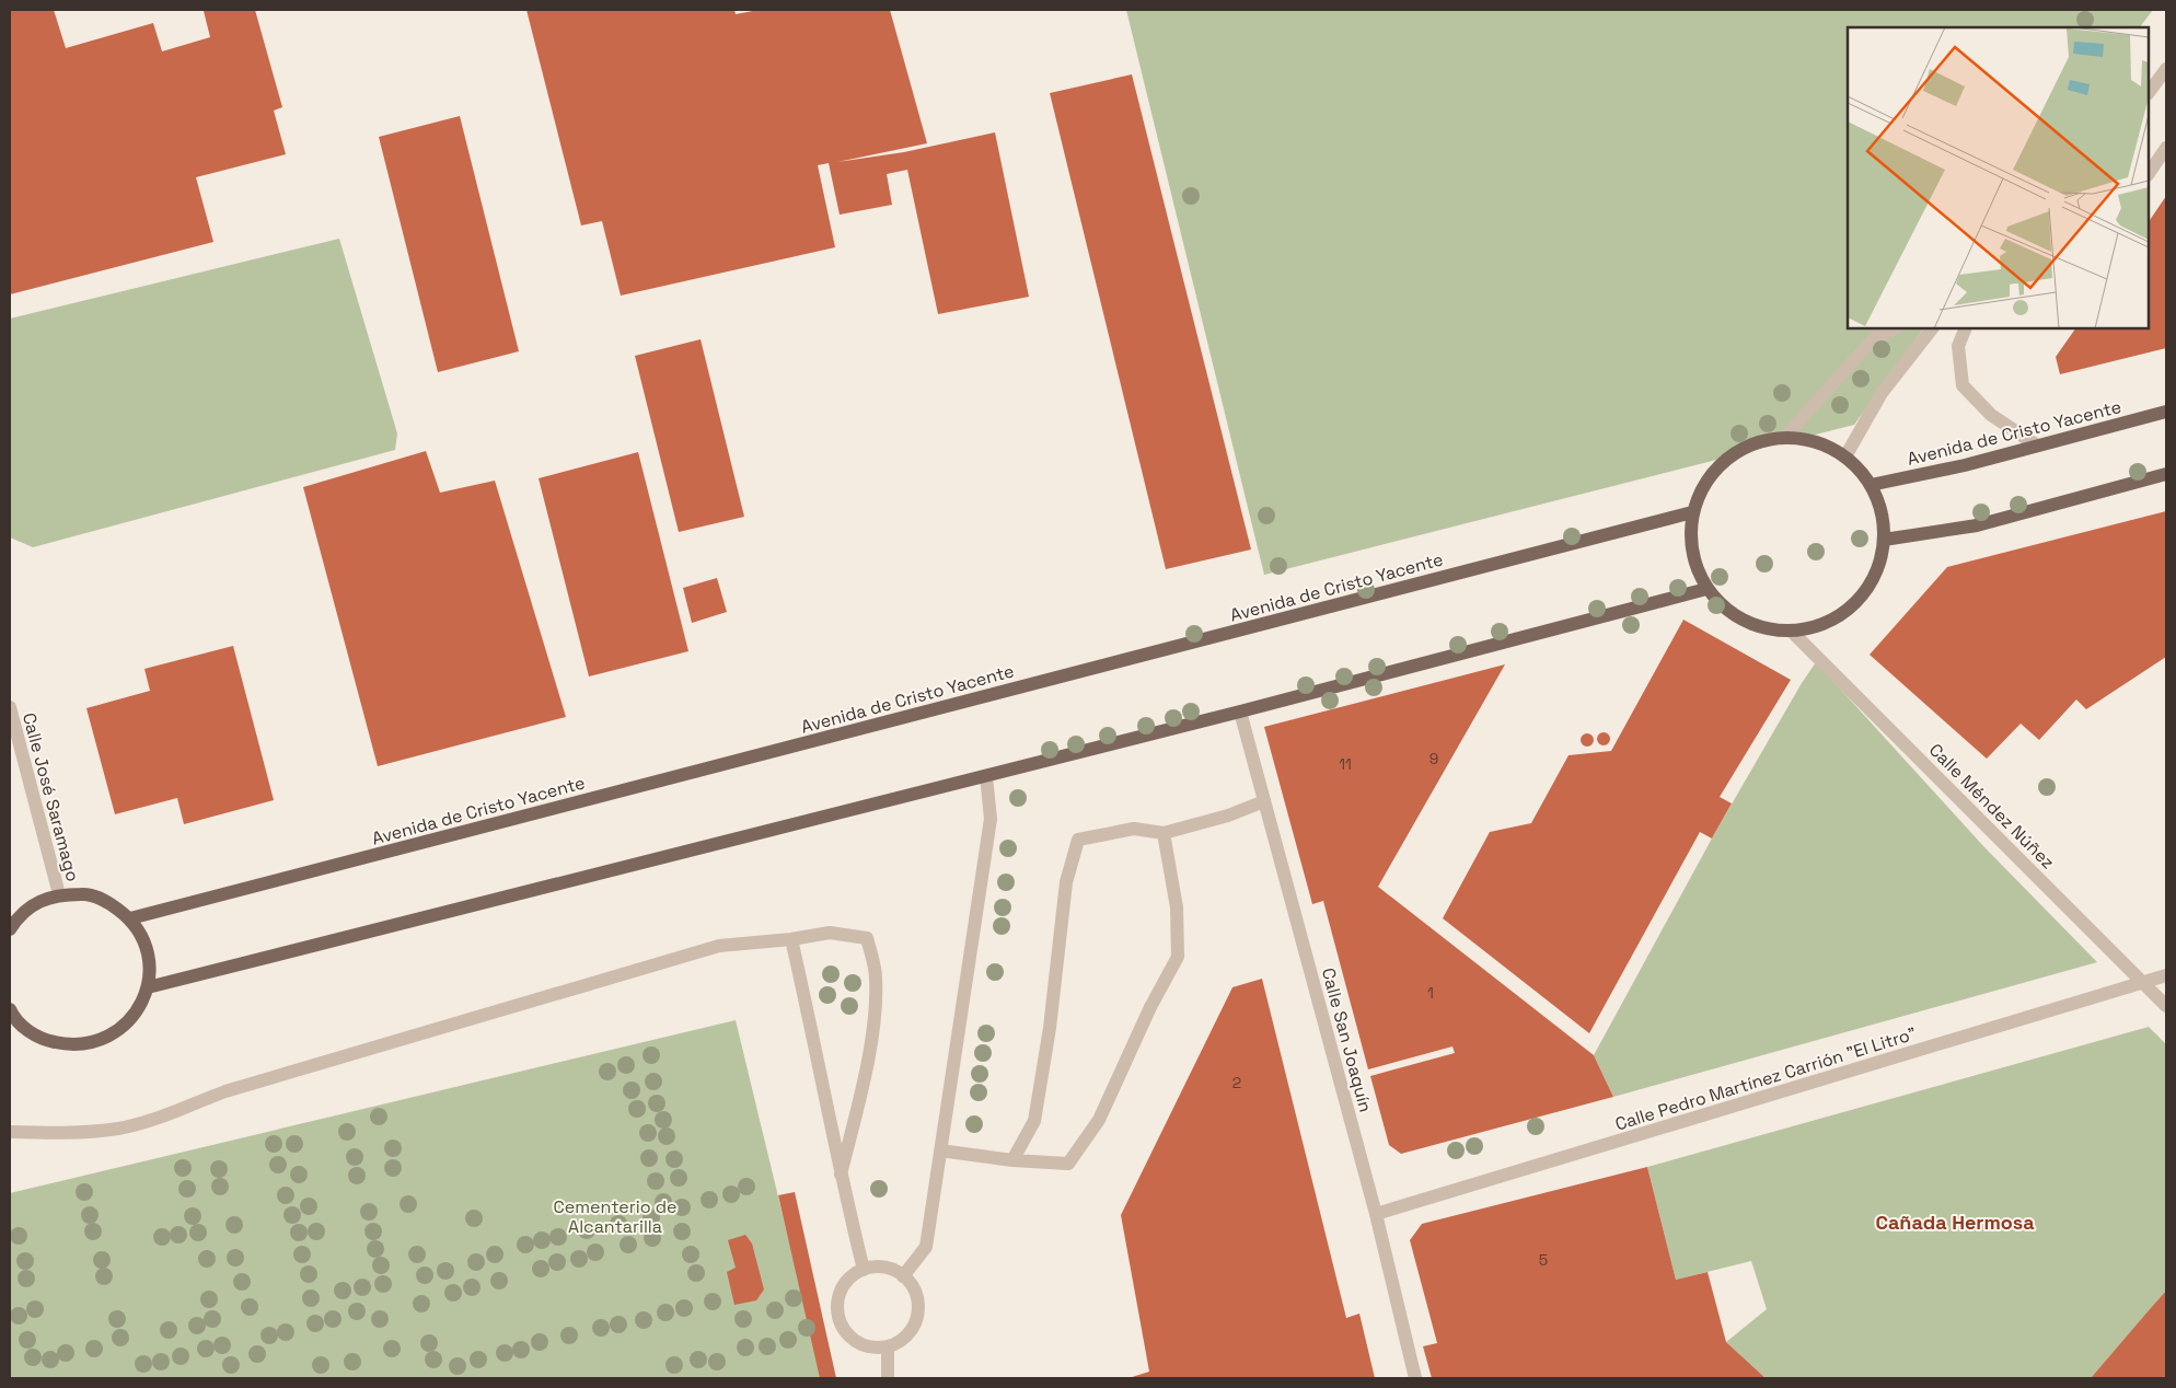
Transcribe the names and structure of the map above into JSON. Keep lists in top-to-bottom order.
{
  "streets": {
    "main road": ["Avenida de Cristo Yacente"],
    "street": [
      "Calle José Saramago",
      "Calle Méndez Núñez",
      "Calle San Joaquín",
      "Calle Pedro Martínez Carrión \"El Litro\""
    ]
  },
  "crossings": [
    ["Avenida de Cristo Yacente", "Calle Méndez Núñez"],
    ["Calle Méndez Núñez", "Calle Pedro Martínez Carrión \"El Litro\""],
    ["Calle San Joaquín", "Calle Pedro Martínez Carrión \"El Litro\""]
  ],
  "districts": ["Cañada Hermosa"],
  "parks": ["Cementerio de Alcantarilla"],
  "house_numbers": [
    "9",
    "11",
    "1",
    "2",
    "5"
  ]
}
